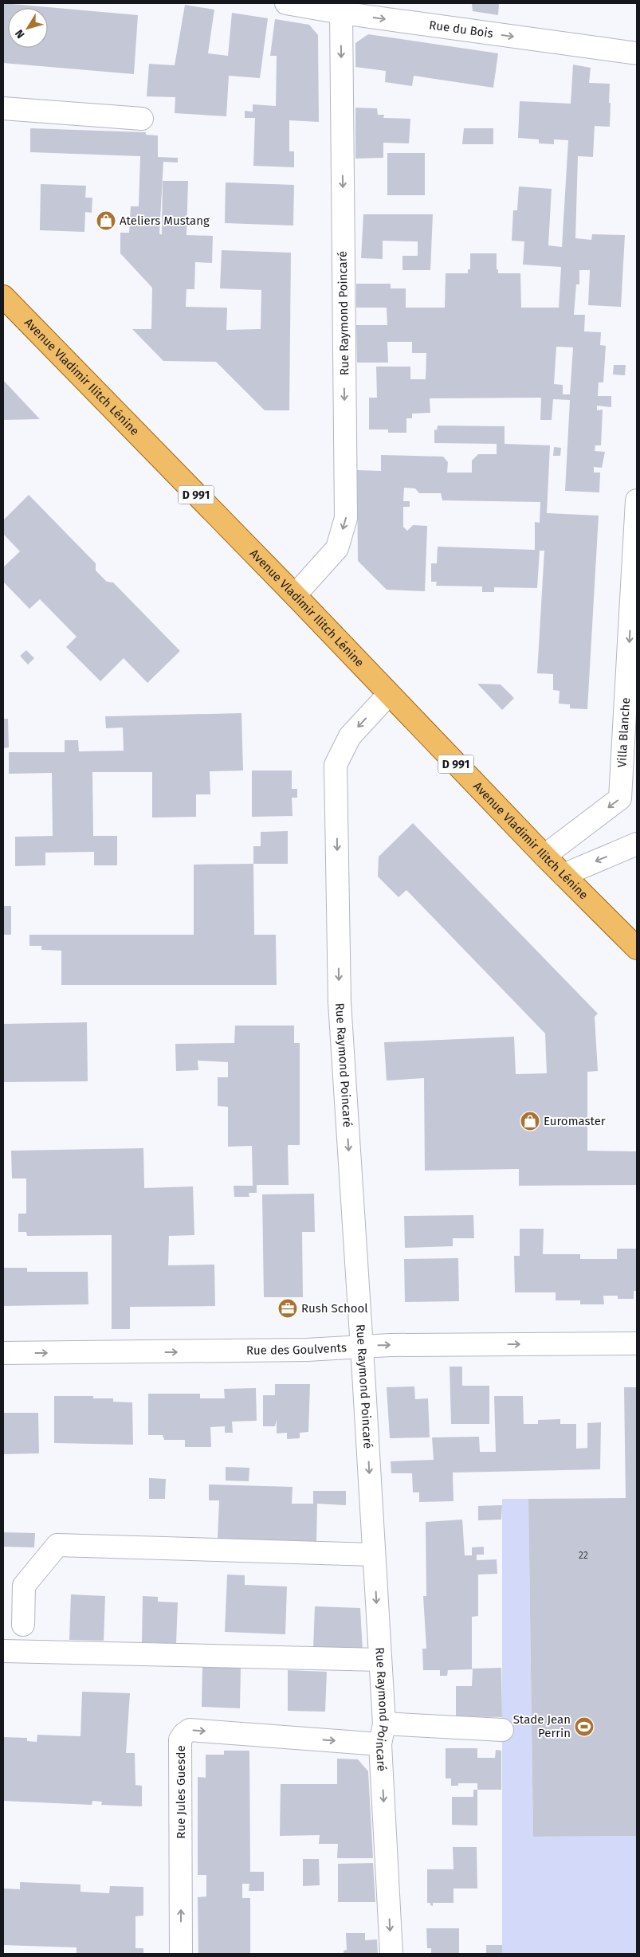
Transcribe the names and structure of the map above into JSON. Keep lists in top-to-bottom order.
{
  "streets": {
    "main road": ["Avenue Vladimir Ilitch Lénine", "D 991"],
    "street": [
      "Rue du Bois",
      "Rue Raymond Poincaré",
      "Villa Blanche",
      "Rue des Goulvents",
      "Rue Jules Guesde"
    ]
  },
  "crossings": [
    ["Rue du Bois", "Rue Raymond Poincaré"],
    ["Rue Raymond Poincaré", "Avenue Vladimir Ilitch Lénine"],
    ["Rue Raymond Poincaré", "Rue des Goulvents"],
    ["Rue Raymond Poincaré", "Rue Jules Guesde"],
    ["Avenue Vladimir Ilitch Lénine", "Villa Blanche"]
  ],
  "one_way": [
    "Rue du Bois",
    "Rue Raymond Poincaré",
    "Villa Blanche",
    "Rue des Goulvents"
  ],
  "places": {
    "shop": ["Ateliers Mustang", "Euromaster"],
    "office": ["Rush School"],
    "sports": ["Stade Jean Perrin"]
  },
  "house_numbers": ["22"],
  "north": "bottom left"
}
